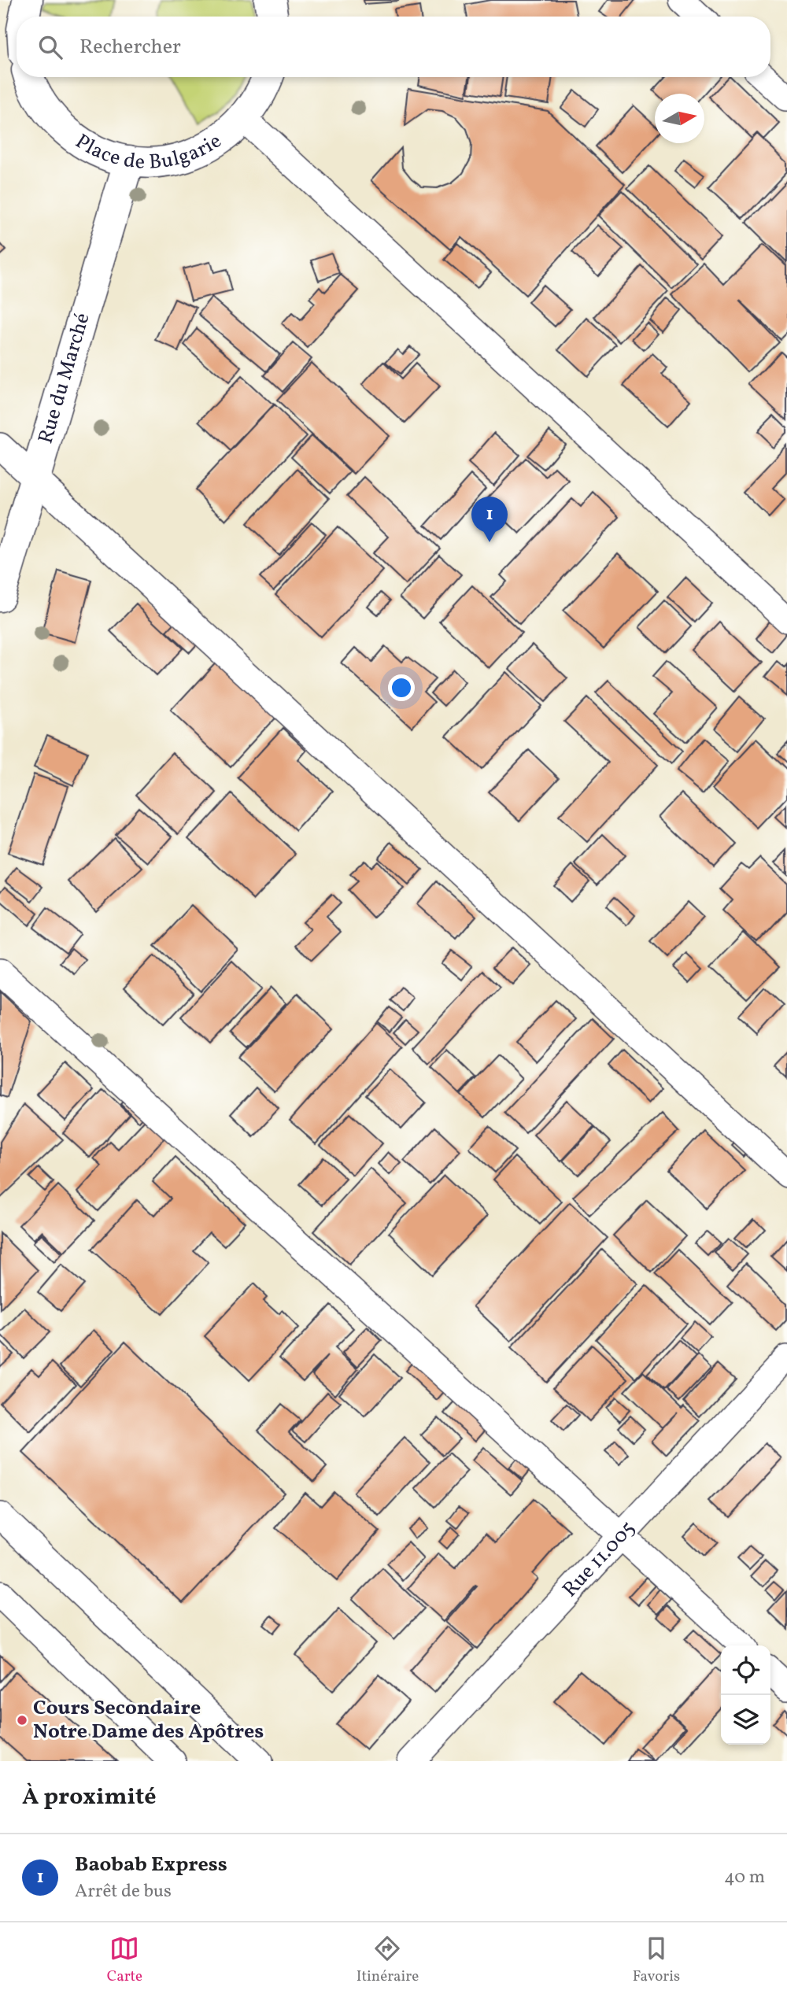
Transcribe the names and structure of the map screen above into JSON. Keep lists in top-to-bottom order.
{
  "streets": {
    "main road": ["Place de Bulgarie", "Rue du Marché"],
    "street": ["Rue 11.005"]
  },
  "crossings": [
    ["Place de Bulgarie", "Rue du Marché"]
  ],
  "places": ["Cours Secondaire Notre Dame des Apôtres"],
  "north": "right",
  "page": {
    "search": "Rechercher",
    "pins": "1",
    "heading": "À proximité",
    "list": [
      {
        "mark": "1",
        "name": "Baobab Express",
        "note": "Arrêt de bus",
        "value": "40 m"
      }
    ],
    "nav": ["Carte", "Itinéraire", "Favoris"]
  }
}
